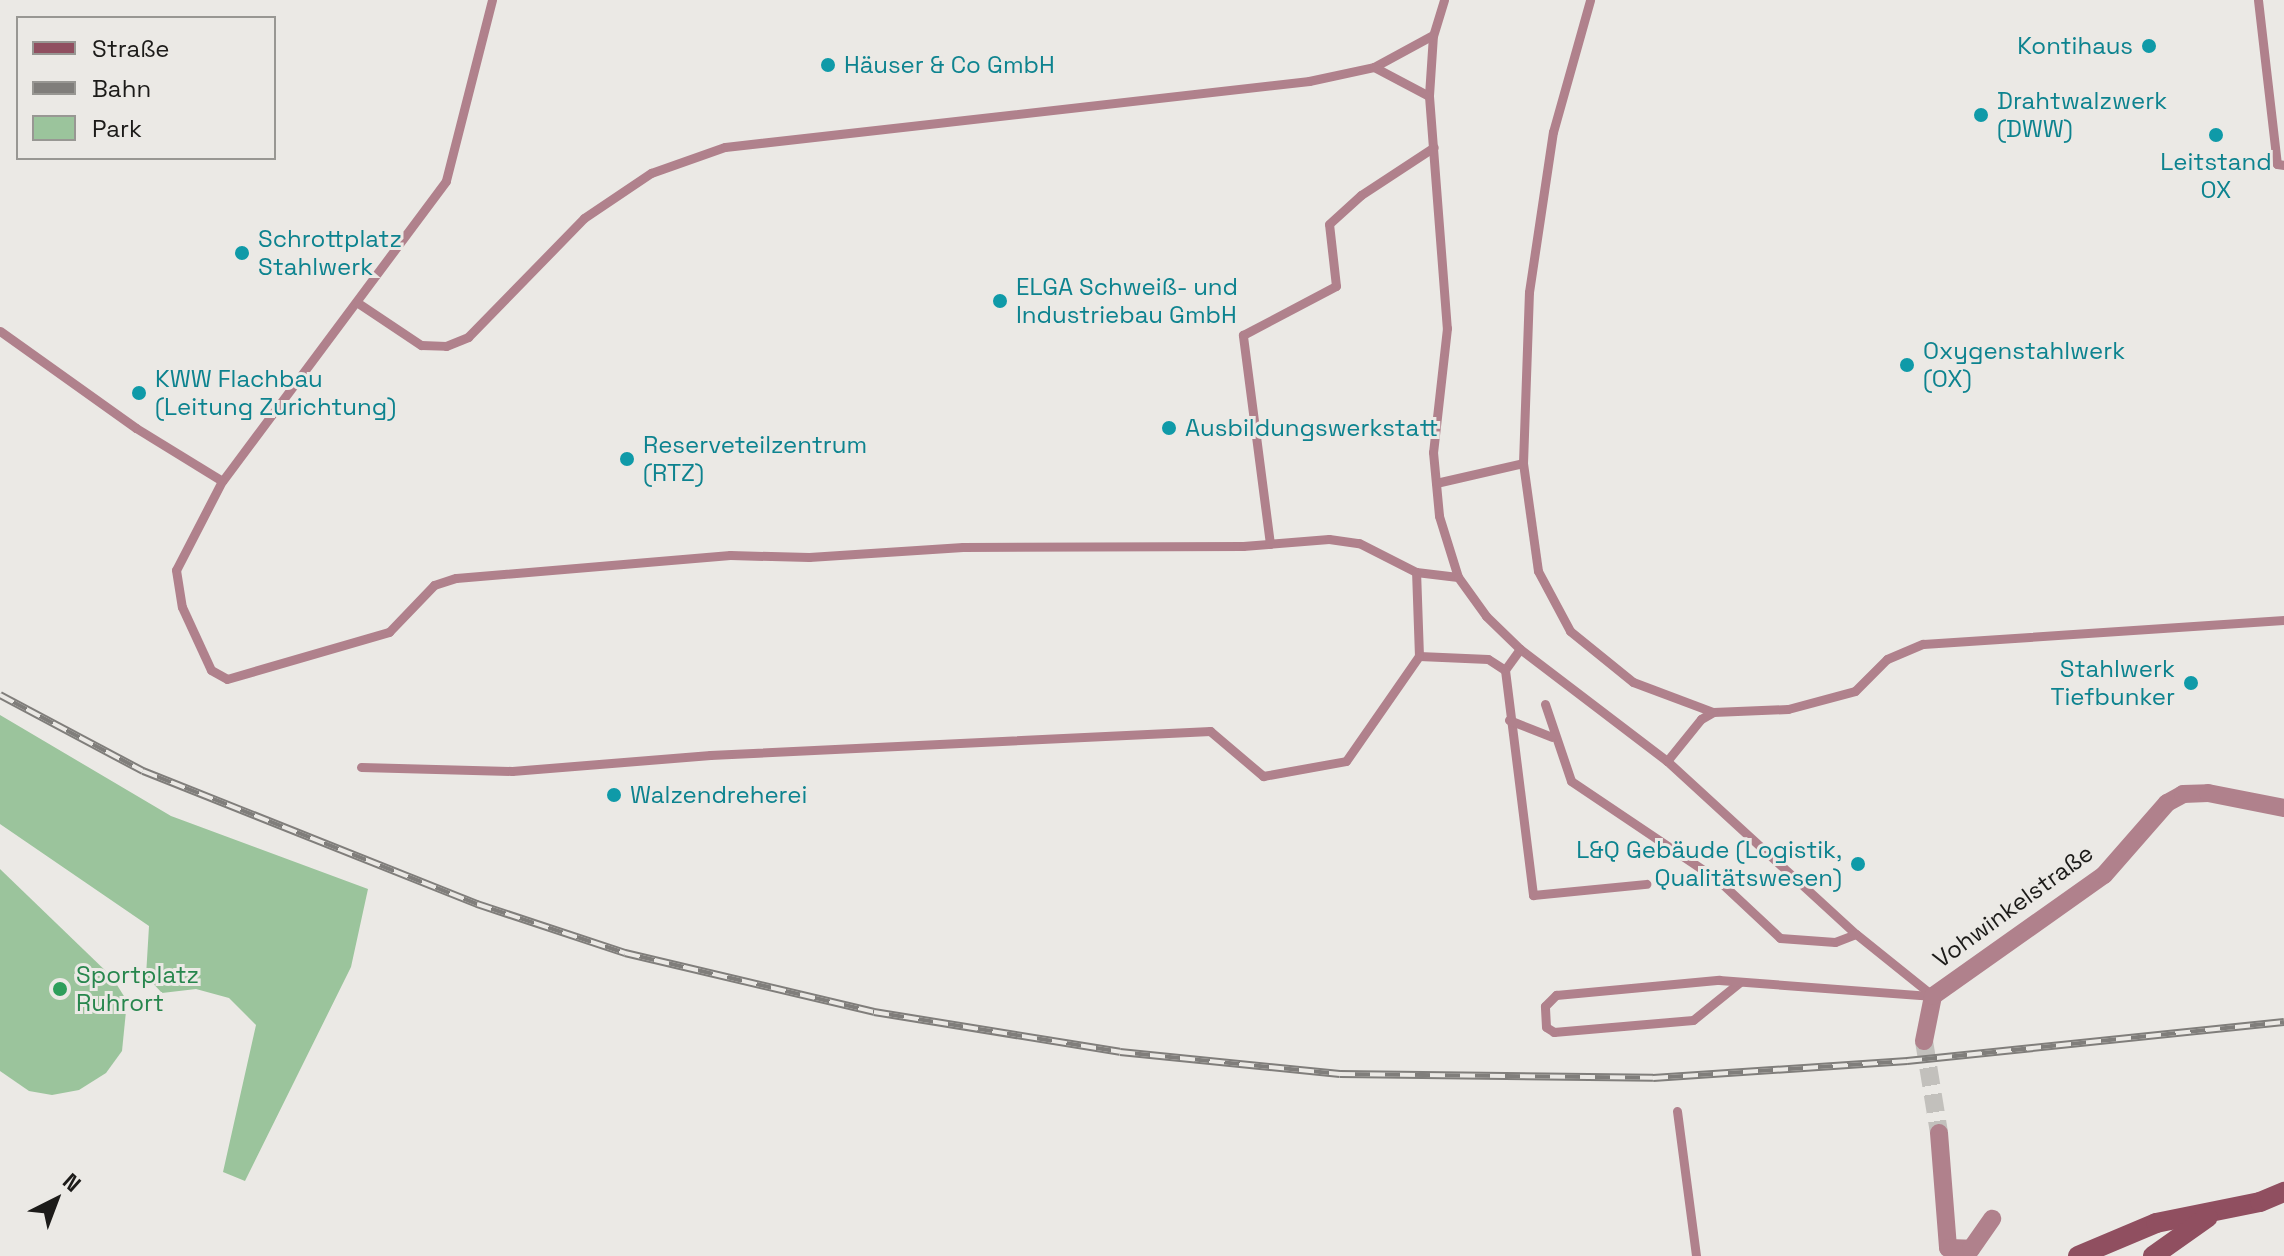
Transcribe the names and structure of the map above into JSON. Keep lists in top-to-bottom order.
{
  "streets": {
    "street": ["Vohwinkelstraße"]
  },
  "places": [
    "Kontihaus",
    "Häuser & Co GmbH",
    "Drahtwalzwerk (DWW)",
    "Leitstand OX",
    "Schrottplatz Stahlwerk",
    "ELGA Schweiß- und Industriebau GmbH",
    "Oxygenstahlwerk (OX)",
    "KWW Flachbau (Leitung Zurichtung)",
    "Ausbildungswerkstatt",
    "Reserveteilzentrum (RTZ)",
    "Stahlwerk Tiefbunker",
    "Walzendreherei",
    "L&Q Gebäude (Logistik, Qualitätswesen)",
    "Sportplatz Ruhrort"
  ],
  "legend": ["Straße", "Bahn", "Park"],
  "north": "top right"
}
